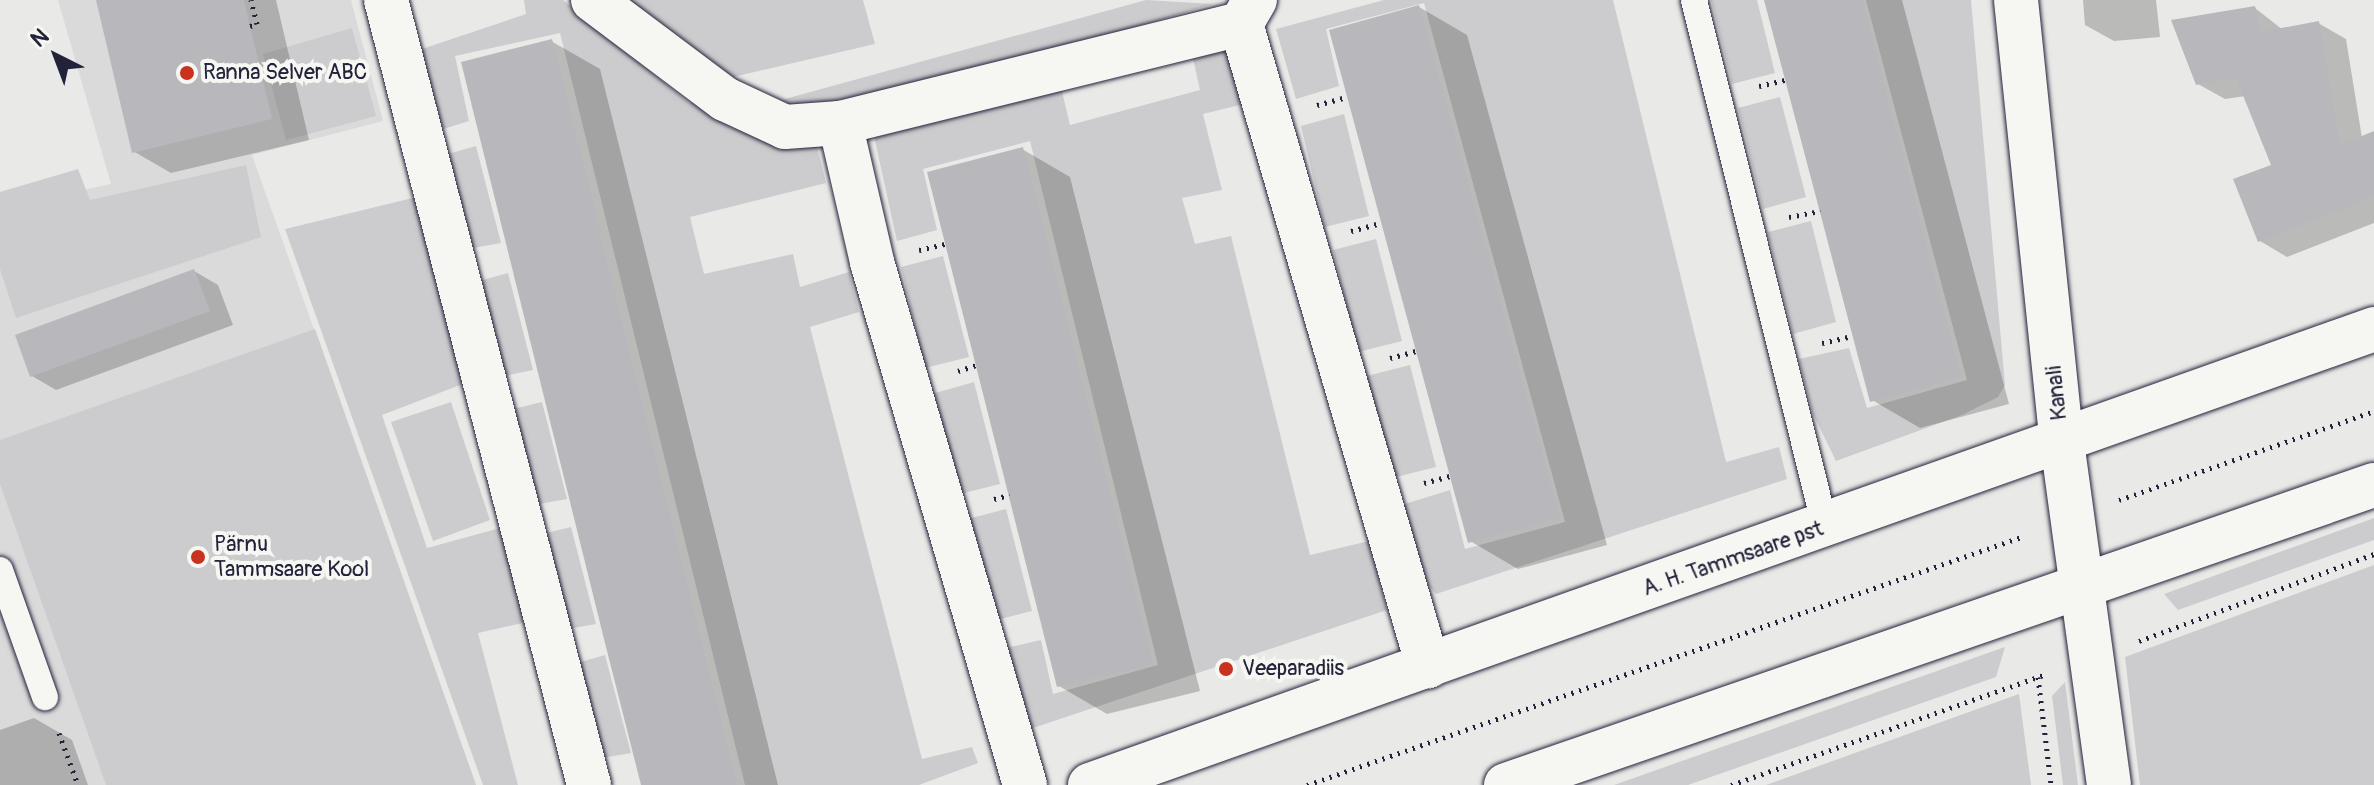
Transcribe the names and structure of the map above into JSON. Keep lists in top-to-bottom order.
{
  "streets": {
    "street": ["Kanali", "A. H. Tammsaare pst"]
  },
  "crossings": [
    ["Kanali", "A. H. Tammsaare pst"]
  ],
  "places": ["Ranna Selver ABC", "Pärnu Tammsaare Kool", "Veeparadiis"],
  "north": "top left"
}
